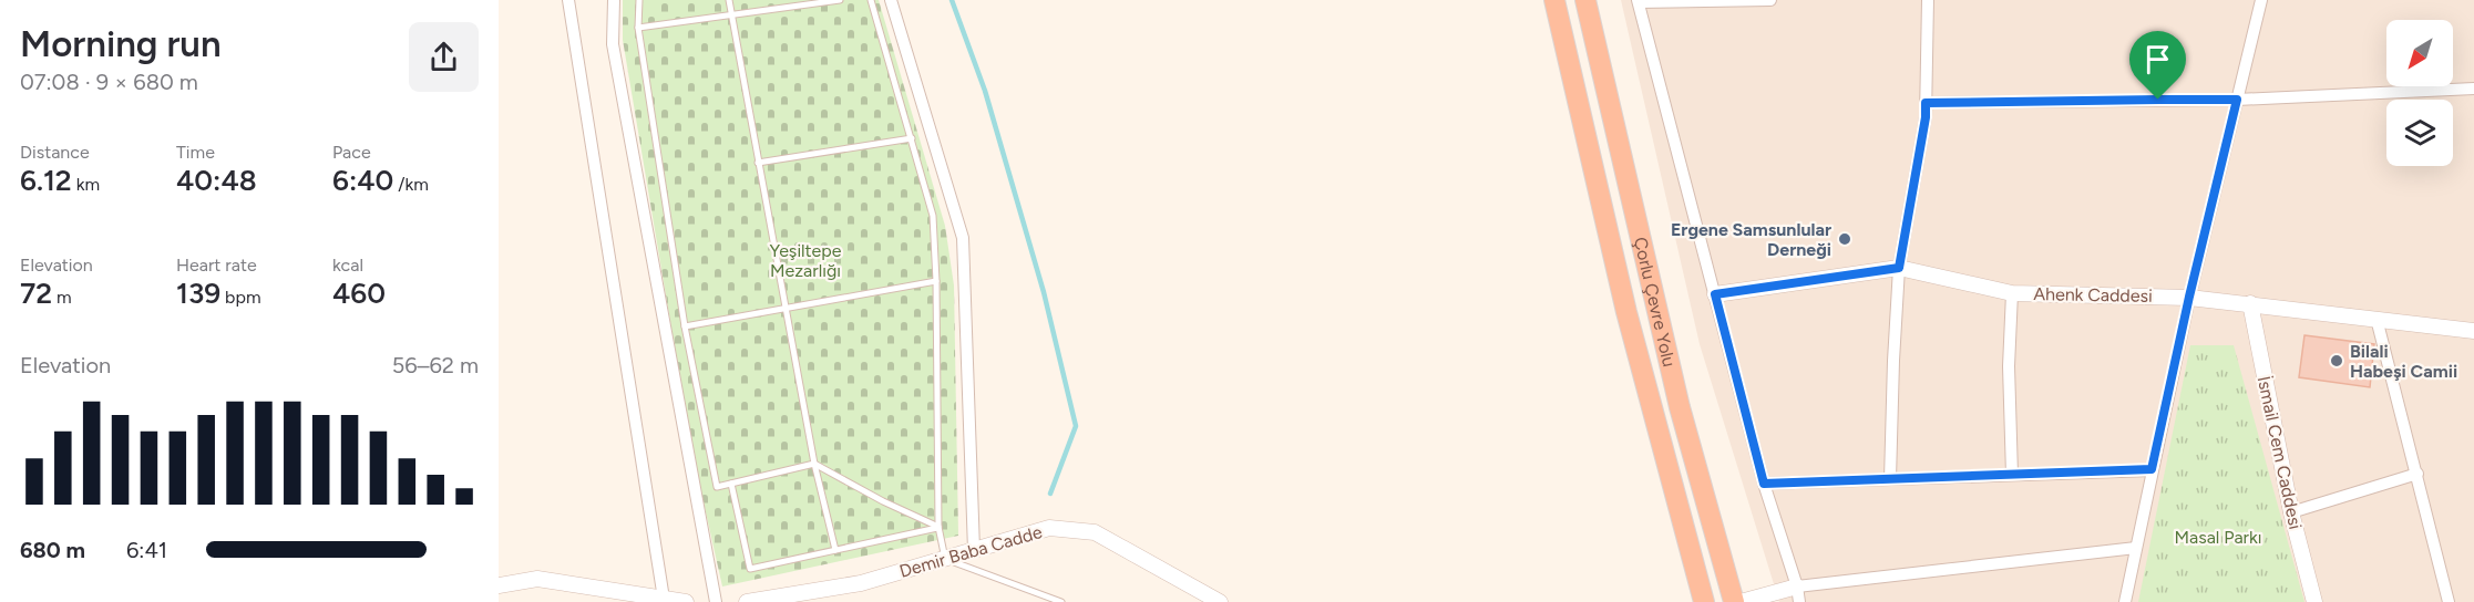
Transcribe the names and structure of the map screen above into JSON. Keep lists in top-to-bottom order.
{
  "streets": {
    "highway": ["Çorlu Çevre Yolu"],
    "street": ["Ahenk Caddesi", "İsmail Cem Caddesi", "Demir Baba Cadde"]
  },
  "crossings": [
    ["Ahenk Caddesi", "İsmail Cem Caddesi"]
  ],
  "parks": ["Yeşiltepe Mezarlığı", "Masal Parkı"],
  "places": ["Ergene Samsunlular Derneği", "Bilali Habeşi Camii"],
  "north": "bottom left",
  "page": {
    "heading": ["Morning run", "07:08 · 9 × 680 m"],
    "stats": [
      ["Distance", "6.12 km"],
      ["Time", "40:48"],
      ["Pace", "6:40 /km"],
      ["Elevation", "72 m"],
      ["Heart rate", "139 bpm"],
      ["kcal", "460"]
    ],
    "chart": ["Elevation", "56–62 m"],
    "list": [
      {
        "name": "680 m",
        "note": "6:41"
      }
    ]
  }
}
